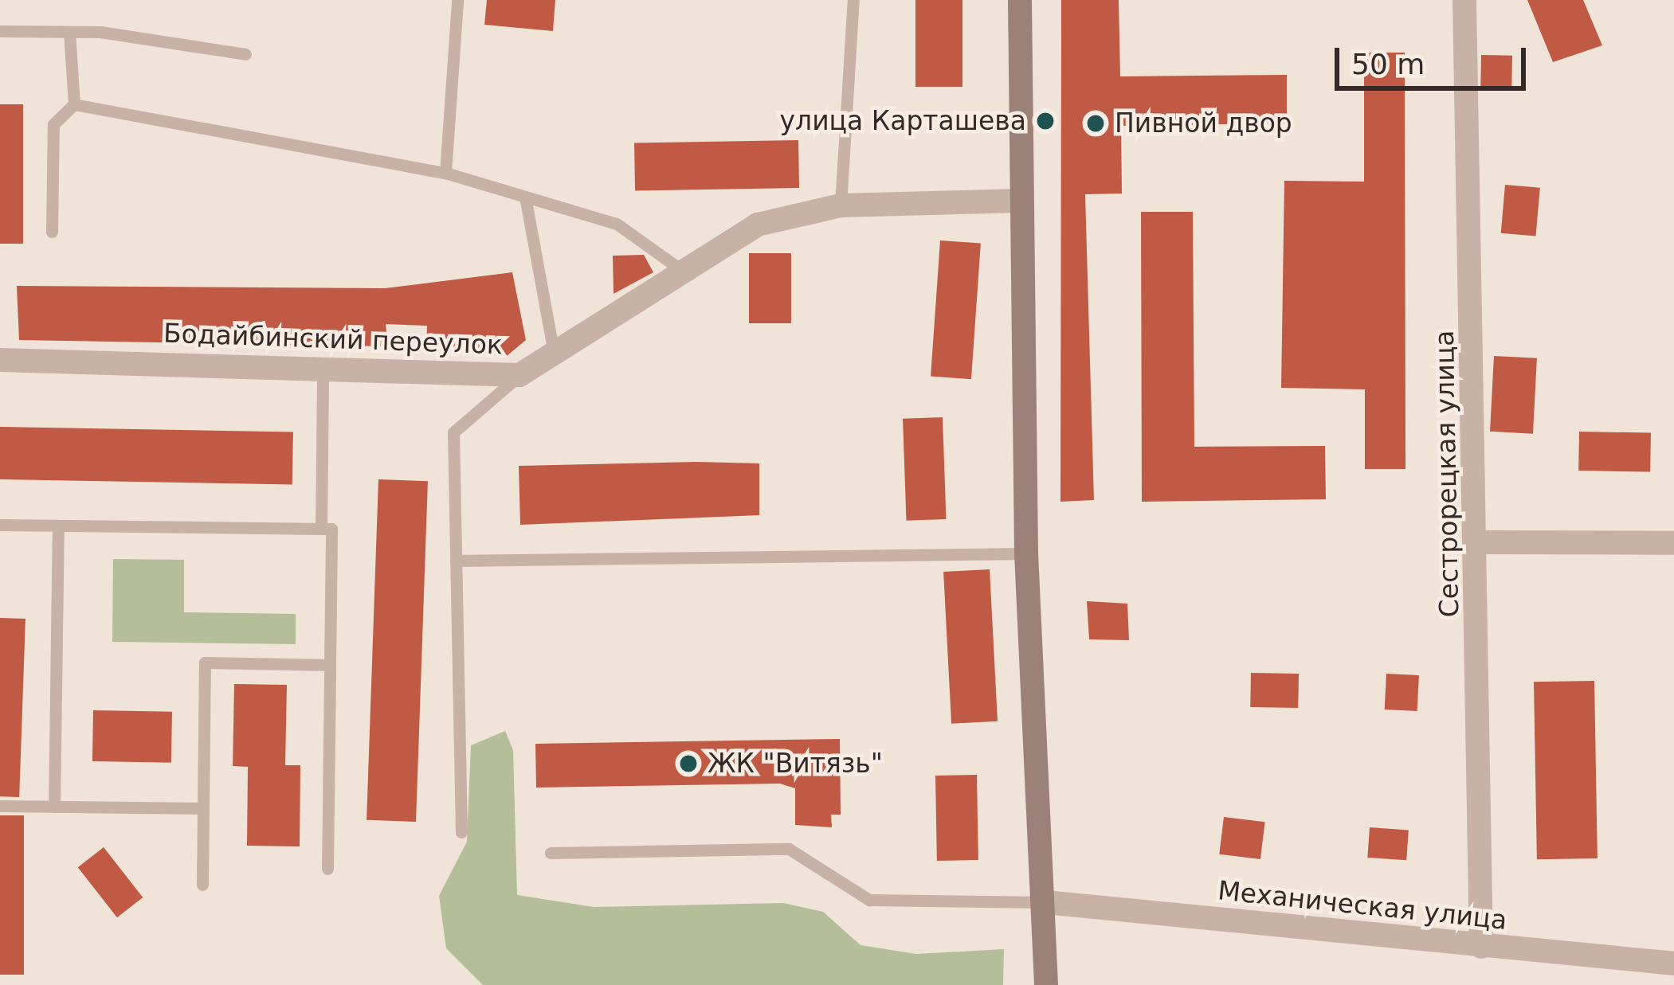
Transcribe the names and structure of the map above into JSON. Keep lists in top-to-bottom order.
{
  "streets": {
    "street": ["Бодайбинский переулок", "Сестрорецкая улица", "Механическая улица"]
  },
  "crossings": [
    ["Сестрорецкая улица", "Механическая улица"]
  ],
  "places": ["улица Карташева", "Пивной двор", "ЖК \"Витязь\""],
  "scale_bar": "50 m"
}
